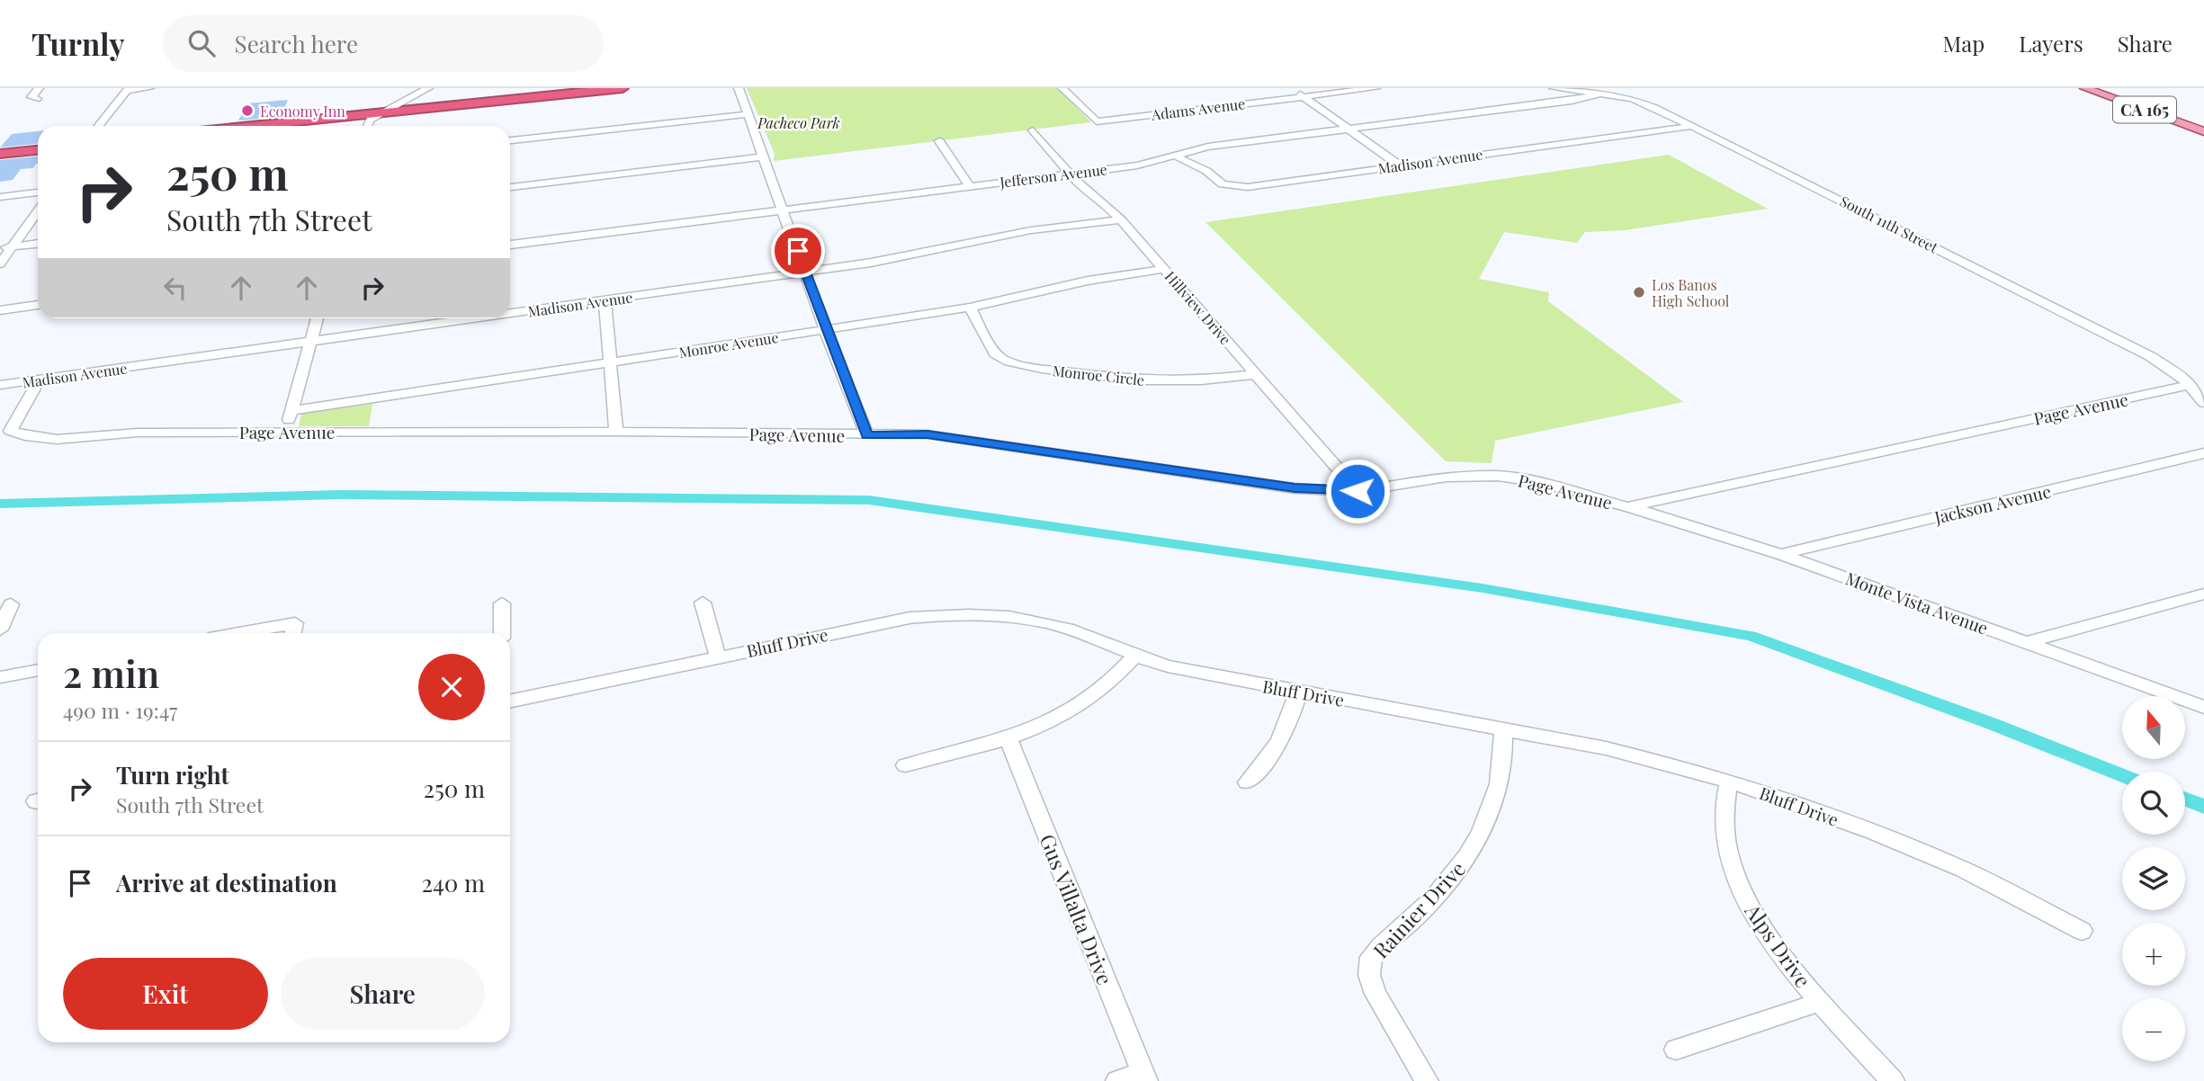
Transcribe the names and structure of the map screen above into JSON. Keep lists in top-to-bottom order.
{
  "streets": {
    "main road": ["CA 165"],
    "street": [
      "Adams Avenue",
      "Madison Avenue",
      "Jefferson Avenue",
      "South 11th Street",
      "Hillview Drive",
      "Monroe Avenue",
      "Monroe Circle",
      "Page Avenue",
      "Jackson Avenue",
      "Monte Vista Avenue",
      "Bluff Drive",
      "Gus Villalta Drive",
      "Rainier Drive",
      "Alps Drive"
    ]
  },
  "crossings": [
    ["Madison Avenue", "Jefferson Avenue"],
    ["Madison Avenue", "South 11th Street"],
    ["Madison Avenue", "Hillview Drive"],
    ["Madison Avenue", "Page Avenue"],
    ["Jefferson Avenue", "South 11th Street"],
    ["Jefferson Avenue", "Hillview Drive"],
    ["South 11th Street", "Page Avenue"],
    ["Hillview Drive", "Monroe Avenue"],
    ["Hillview Drive", "Monroe Circle"],
    ["Hillview Drive", "Page Avenue"],
    ["Monroe Avenue", "Monroe Circle"],
    ["Page Avenue", "Monte Vista Avenue"],
    ["Jackson Avenue", "Monte Vista Avenue"],
    ["Bluff Drive", "Rainier Drive"],
    ["Bluff Drive", "Alps Drive"]
  ],
  "parks": ["Pacheco Park"],
  "places": ["Economy Inn", "Los Banos High School"],
  "north": "top",
  "page": {
    "header": "Turnly",
    "search": "Search here",
    "nav": ["Map", "Layers", "Share"],
    "turn": ["250 m", "South 7th Street"],
    "heading": ["2 min", "490 m · 19:47"],
    "map_buttons": ["+", "−"],
    "list": [
      {
        "name": "Turn right",
        "note": "South 7th Street",
        "value": "250 m"
      },
      {
        "name": "Arrive at destination",
        "value": "240 m"
      }
    ],
    "buttons": ["Exit", "Share"]
  }
}
